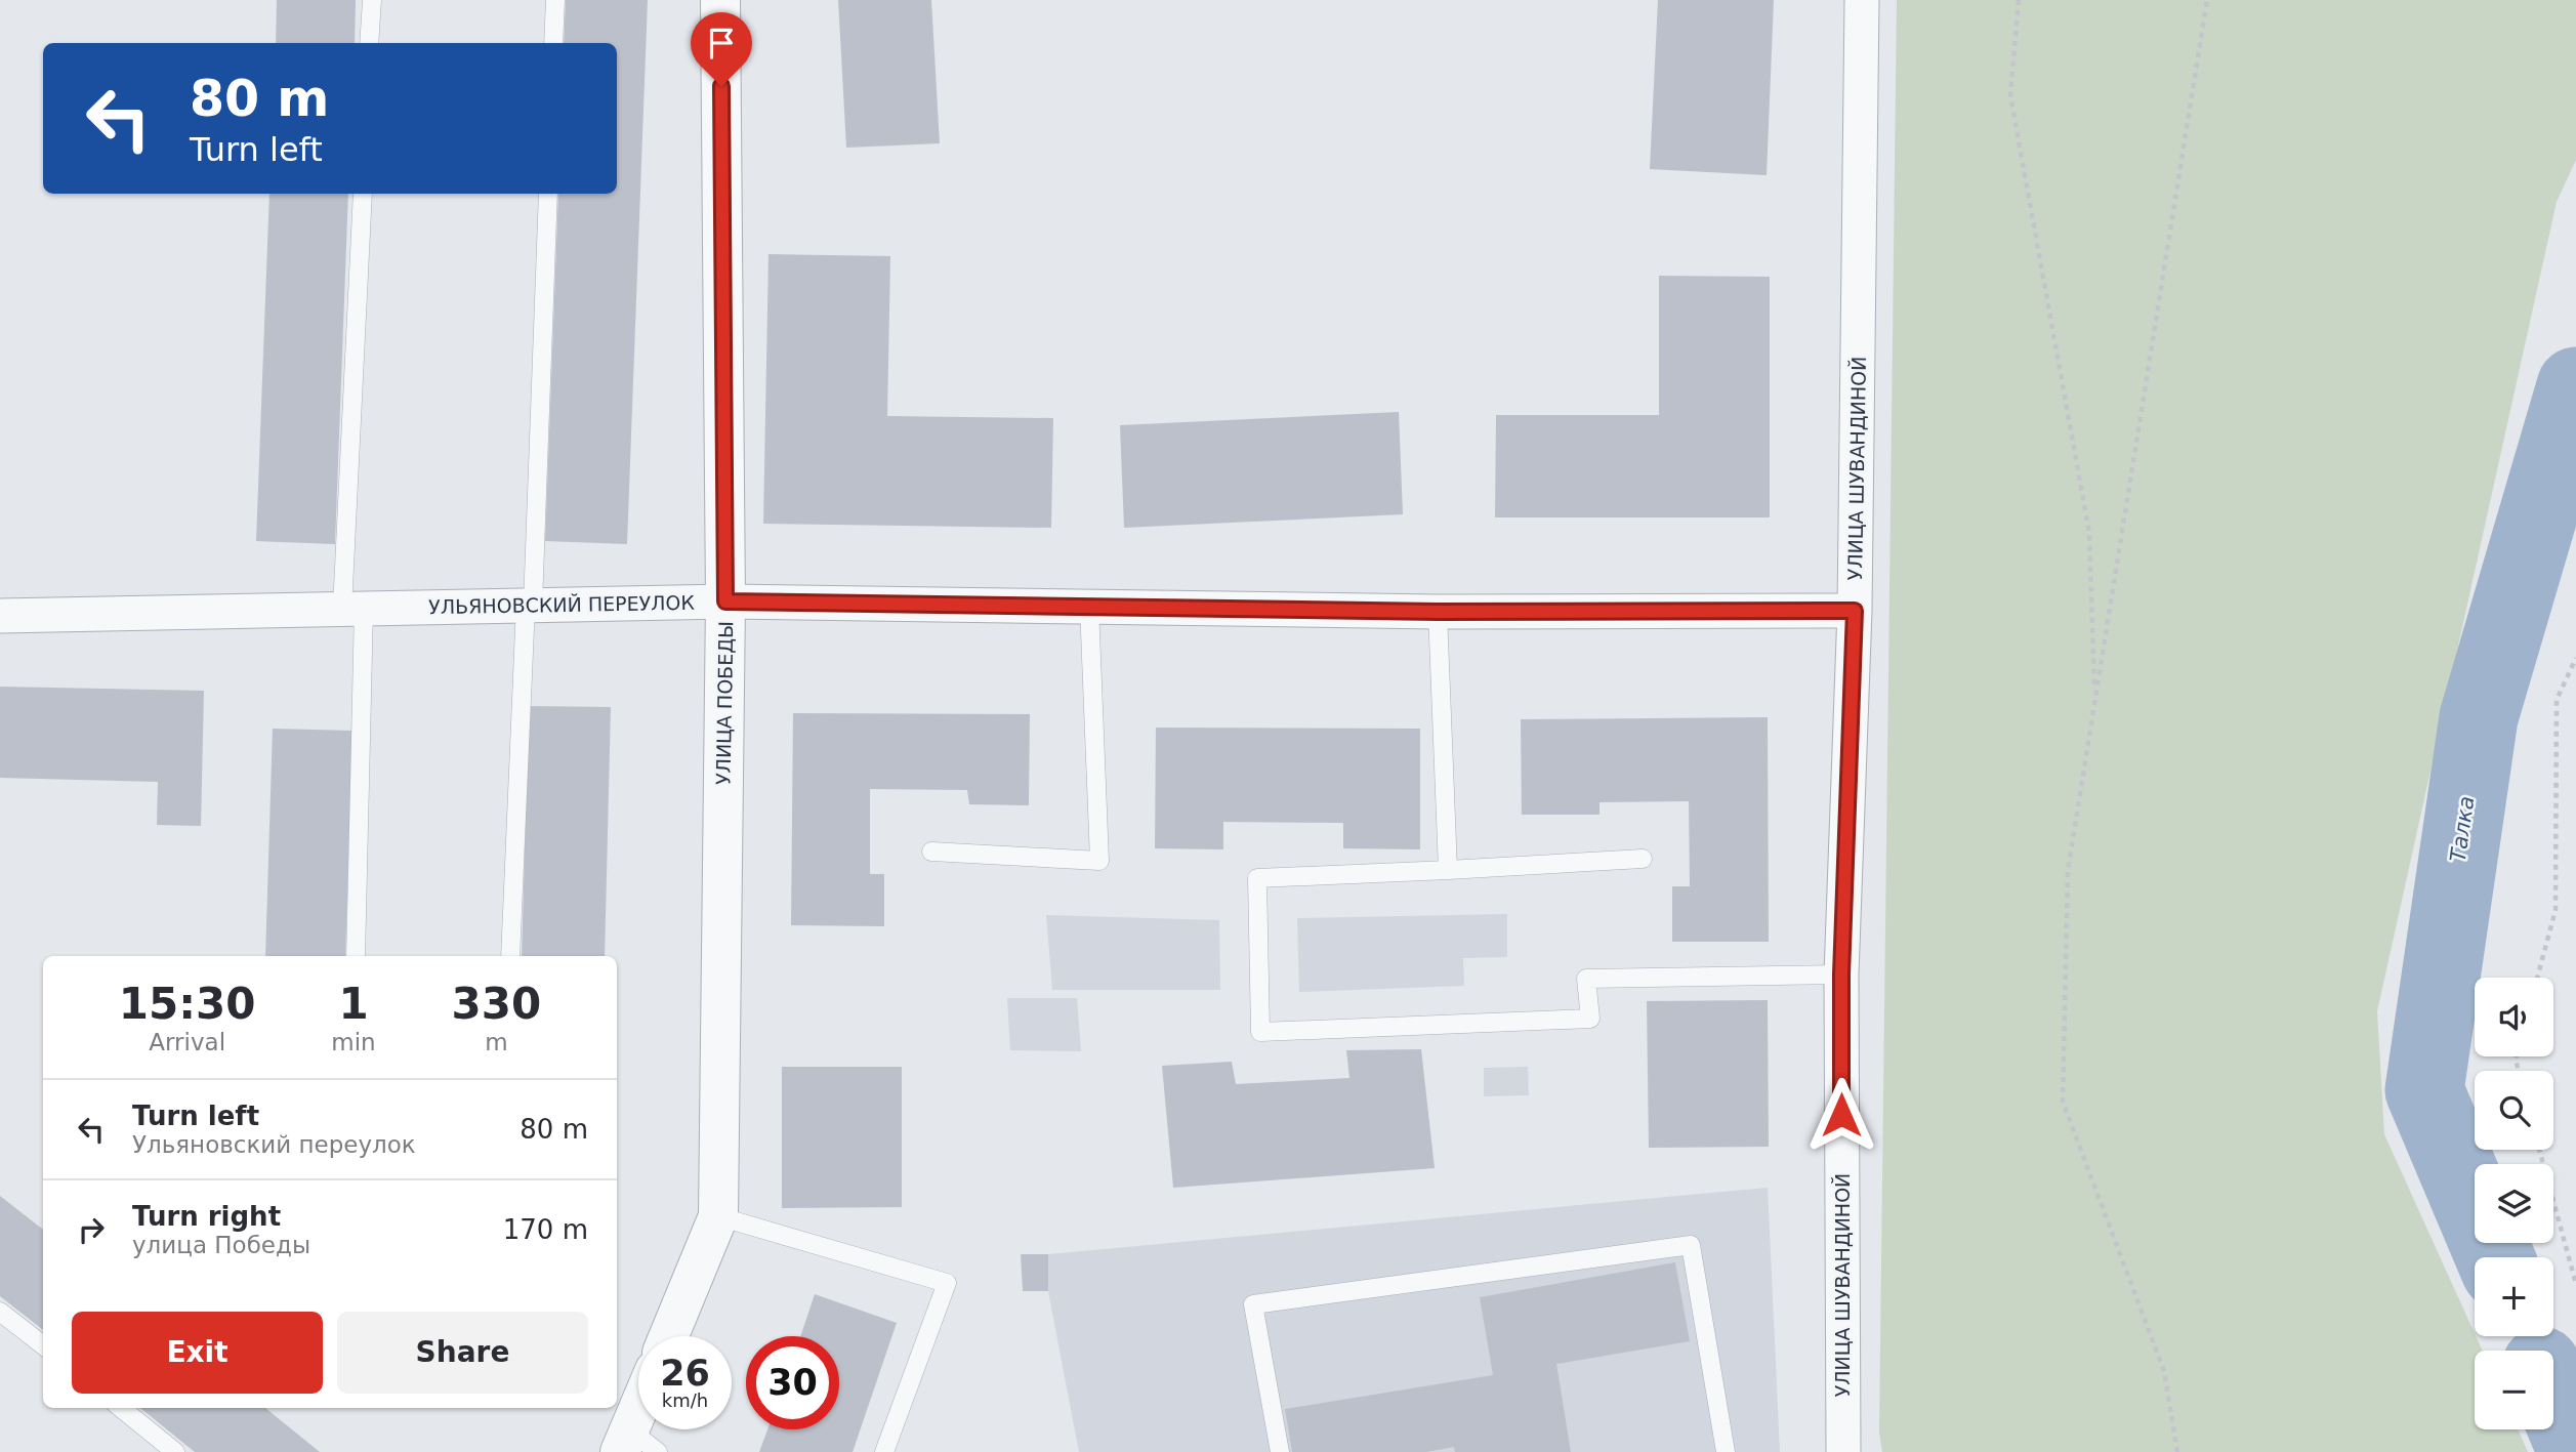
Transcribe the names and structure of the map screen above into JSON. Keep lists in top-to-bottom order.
{
  "streets": {
    "street": ["УЛИЦА ШУВАНДИНОЙ", "УЛЬЯНОВСКИЙ ПЕРЕУЛОК", "УЛИЦА ПОБЕДЫ"]
  },
  "crossings": [
    ["УЛИЦА ШУВАНДИНОЙ", "УЛЬЯНОВСКИЙ ПЕРЕУЛОК"],
    ["УЛЬЯНОВСКИЙ ПЕРЕУЛОК", "УЛИЦА ПОБЕДЫ"]
  ],
  "water": ["Талка"],
  "page": {
    "turn": ["80 m", "Turn left"],
    "eta": [
      "15:30",
      "Arrival",
      "1",
      "min",
      "330",
      "m"
    ],
    "map_buttons": ["+", "−"],
    "list": [
      {
        "name": "Turn left",
        "note": "Ульяновский переулок",
        "value": "80 m"
      },
      {
        "name": "Turn right",
        "note": "улица Победы",
        "value": "170 m"
      }
    ],
    "buttons": ["Exit", "Share"],
    "speed": "26 km/h",
    "limit": "30"
  }
}
